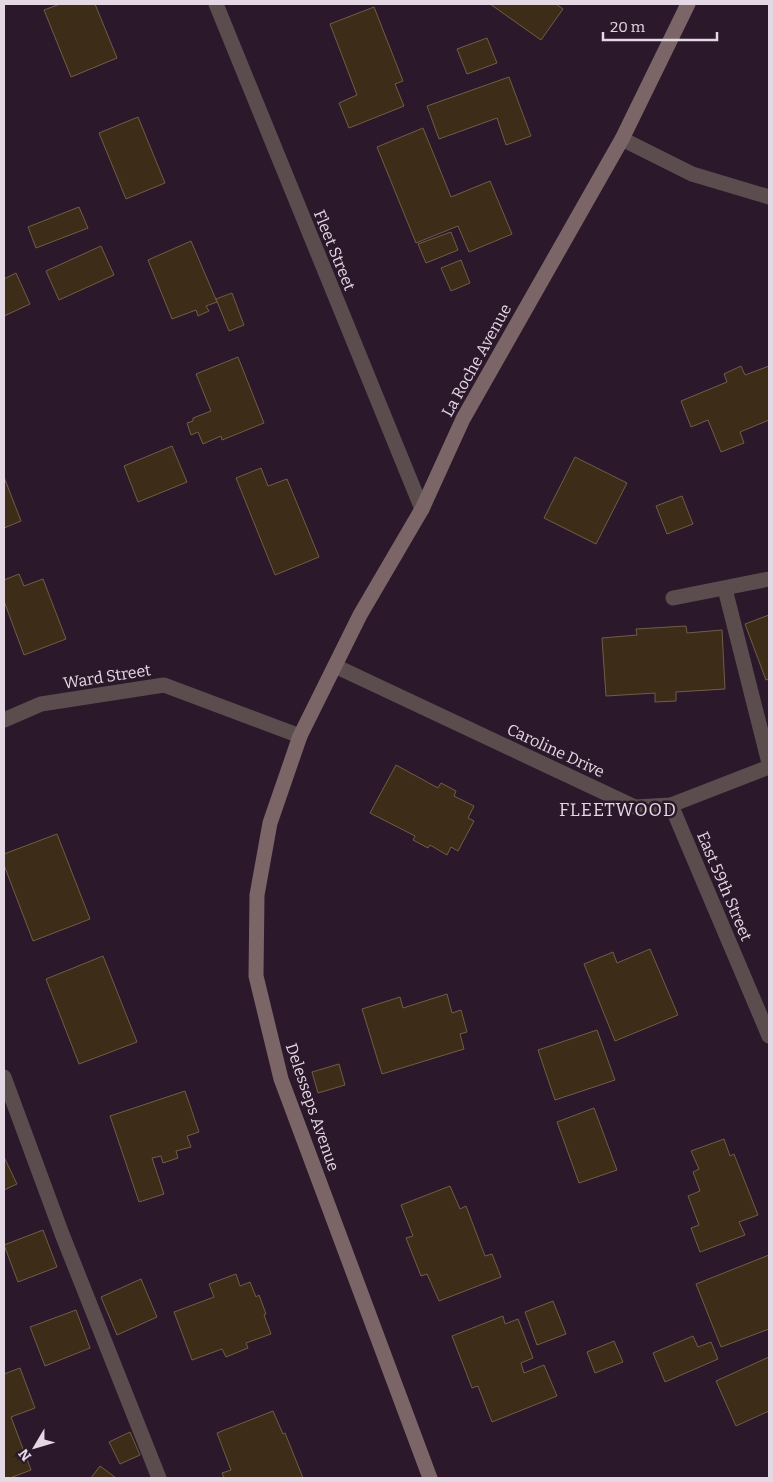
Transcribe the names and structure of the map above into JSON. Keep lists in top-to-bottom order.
{
  "streets": {
    "main road": ["La Roche Avenue", "Delesseps Avenue"],
    "street": [
      "Fleet Street",
      "Ward Street",
      "Caroline Drive",
      "East 59th Street"
    ]
  },
  "crossings": [
    ["Fleet Street", "La Roche Avenue"],
    ["La Roche Avenue", "Ward Street"],
    ["La Roche Avenue", "Caroline Drive"],
    ["La Roche Avenue", "Delesseps Avenue"],
    ["Ward Street", "Delesseps Avenue"],
    ["Caroline Drive", "East 59th Street"]
  ],
  "districts": ["FLEETWOOD"],
  "scale_bar": "20 m",
  "north": "bottom left"
}
